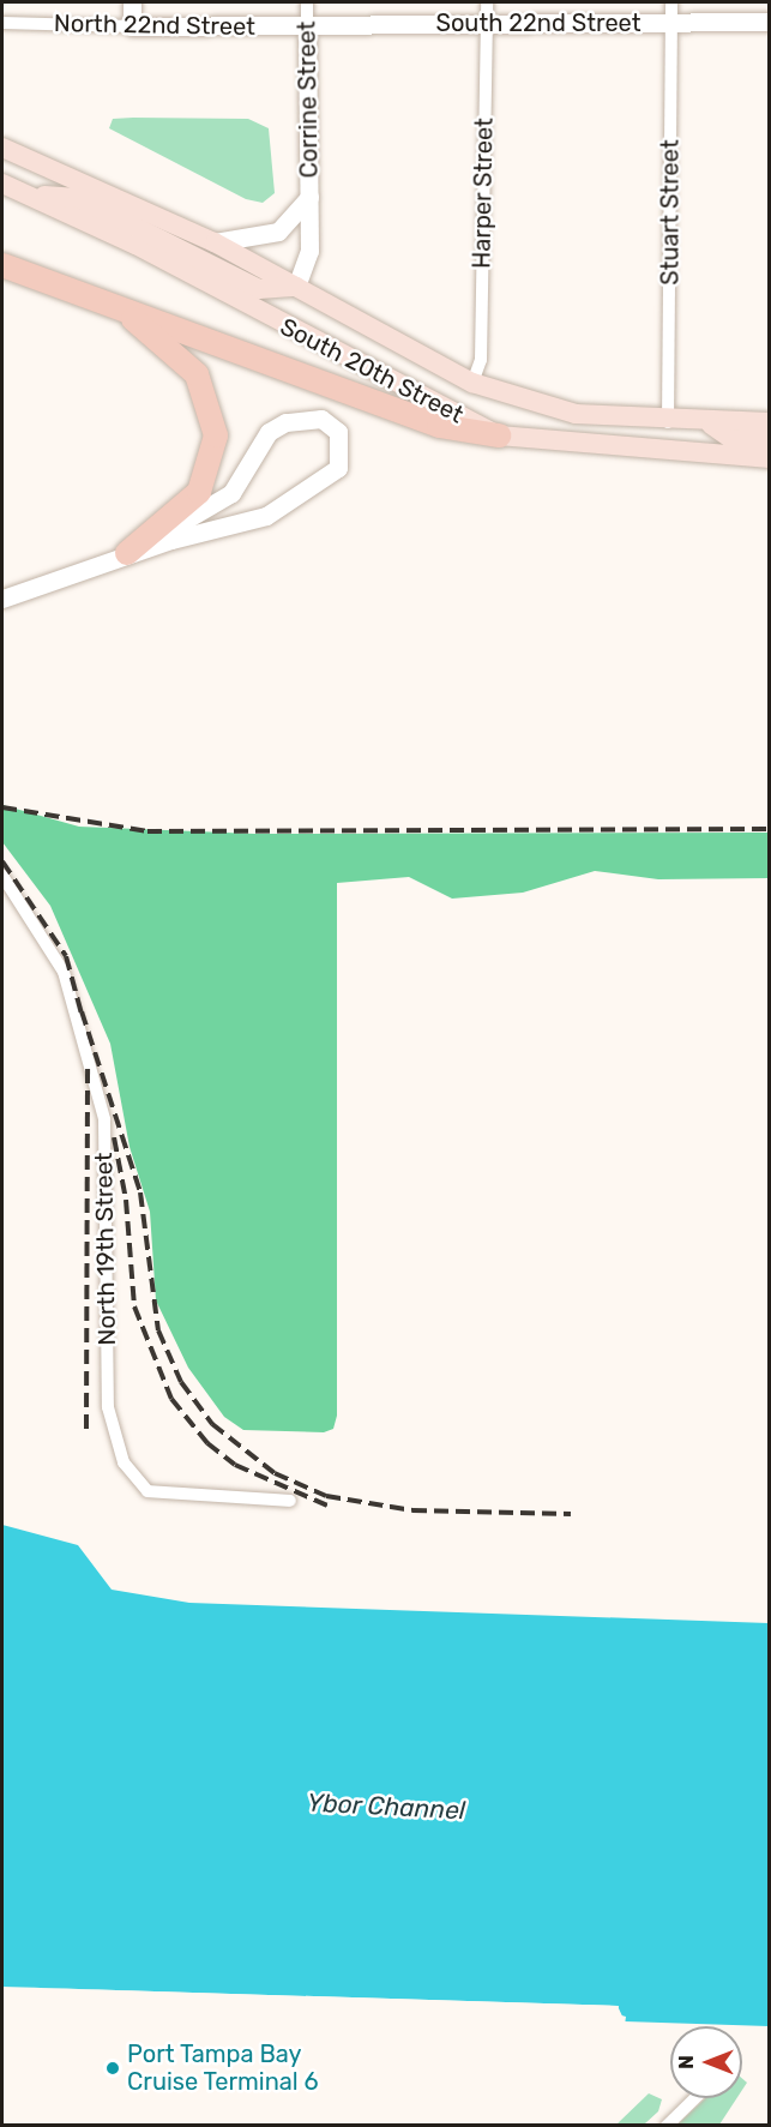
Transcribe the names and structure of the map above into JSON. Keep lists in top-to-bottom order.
{
  "streets": {
    "main road": ["South 20th Street"],
    "street": [
      "South 22nd Street",
      "North 22nd Street",
      "Corrine Street",
      "Harper Street",
      "Stuart Street",
      "North 19th Street"
    ]
  },
  "crossings": [
    ["South 22nd Street", "North 22nd Street"],
    ["South 22nd Street", "Corrine Street"],
    ["South 22nd Street", "Harper Street"],
    ["South 22nd Street", "Stuart Street"],
    ["North 22nd Street", "Corrine Street"],
    ["Corrine Street", "South 20th Street"],
    ["Harper Street", "South 20th Street"],
    ["Stuart Street", "South 20th Street"]
  ],
  "water": ["Ybor Channel"],
  "places": ["Port Tampa Bay Cruise Terminal 6"],
  "north": "left"
}
